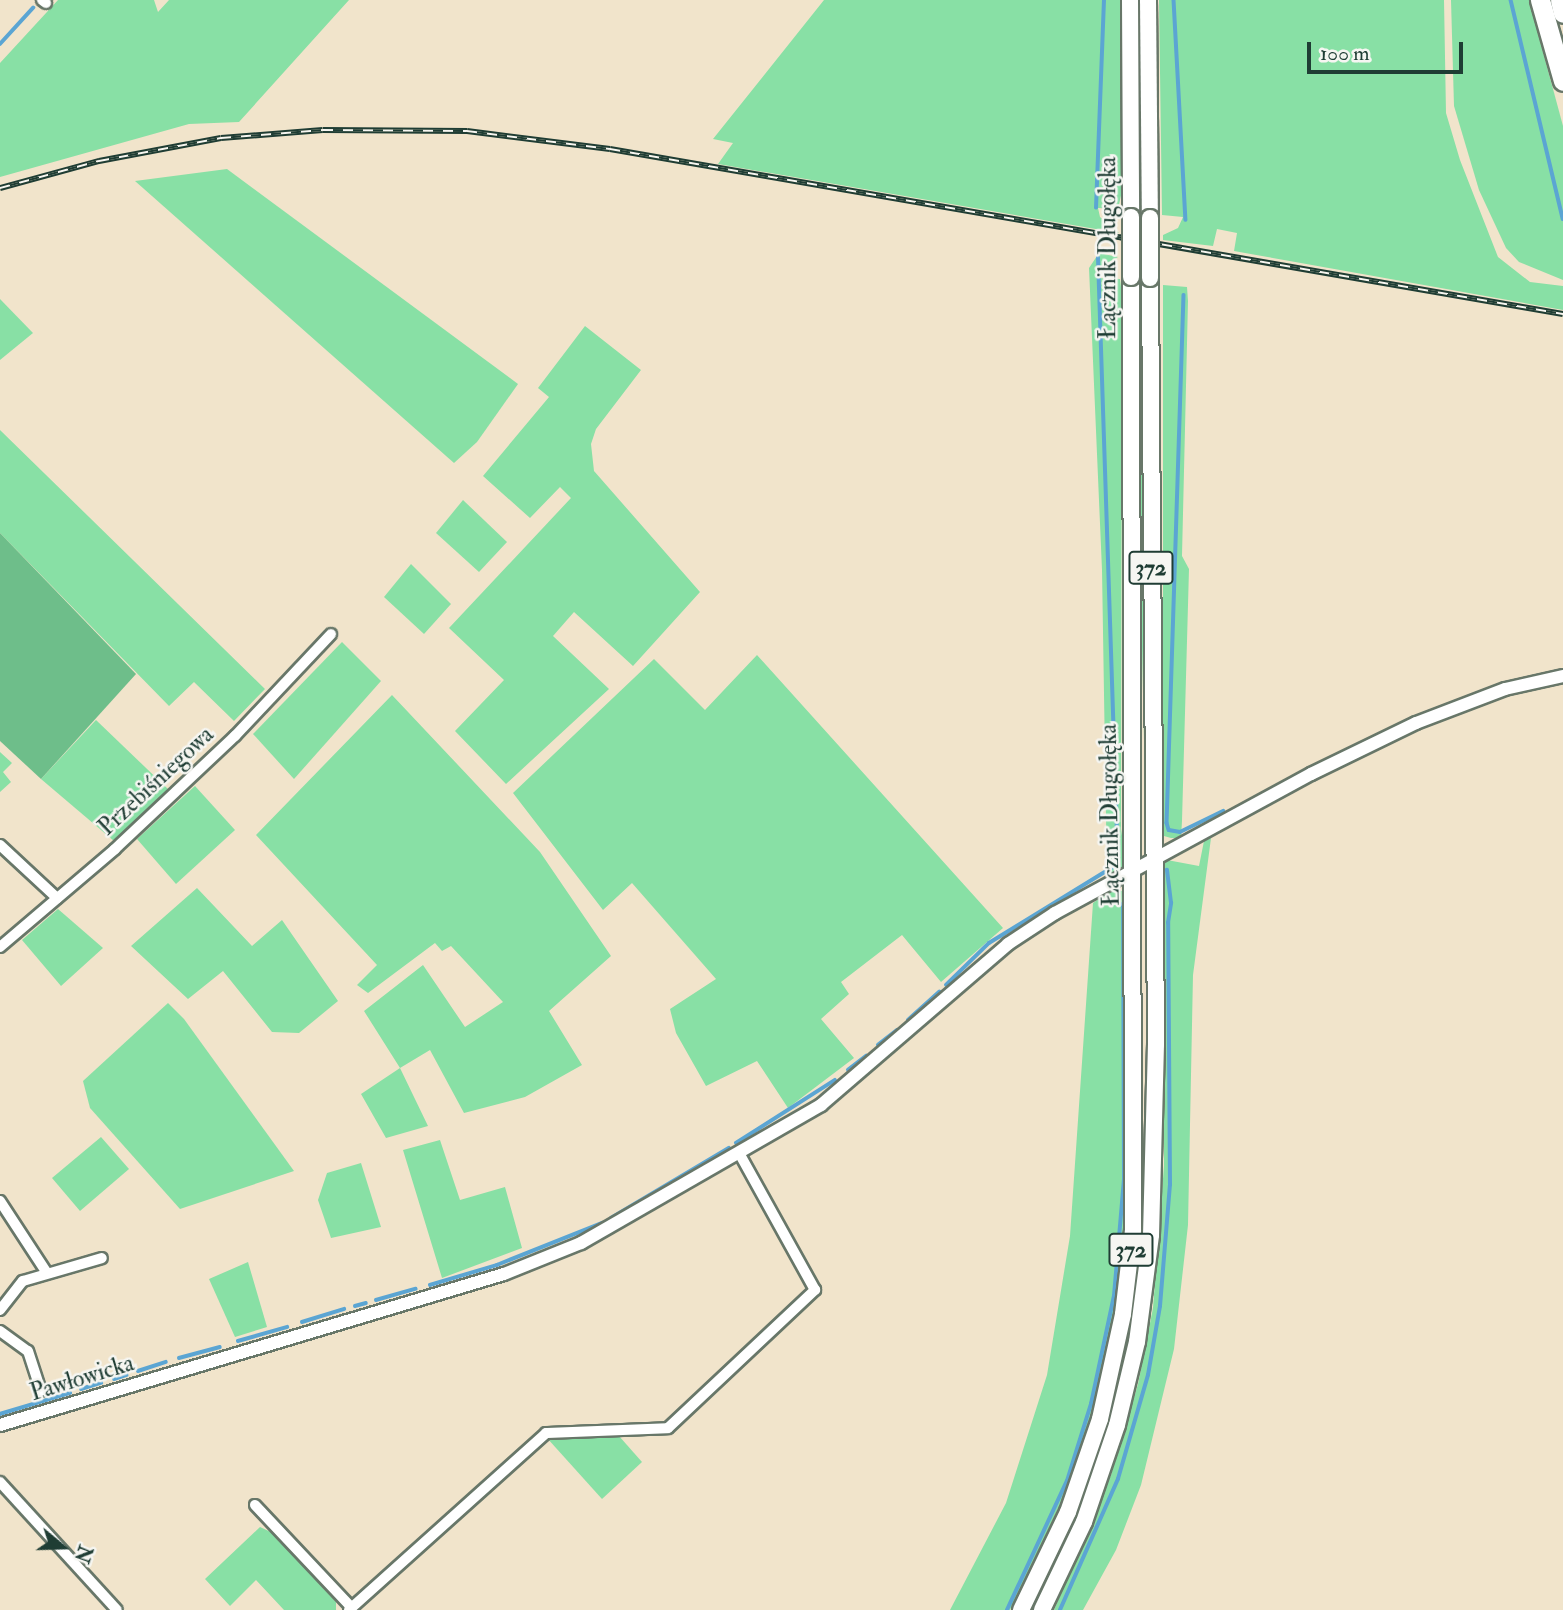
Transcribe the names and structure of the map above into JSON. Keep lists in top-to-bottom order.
{
  "streets": {
    "main road": ["Łącznik Długołęka", "372"],
    "street": ["Przebiśniegowa", "Pawłowicka"]
  },
  "crossings": [
    ["Łącznik Długołęka", "Pawłowicka"]
  ],
  "scale_bar": "100 m",
  "north": "right"
}
